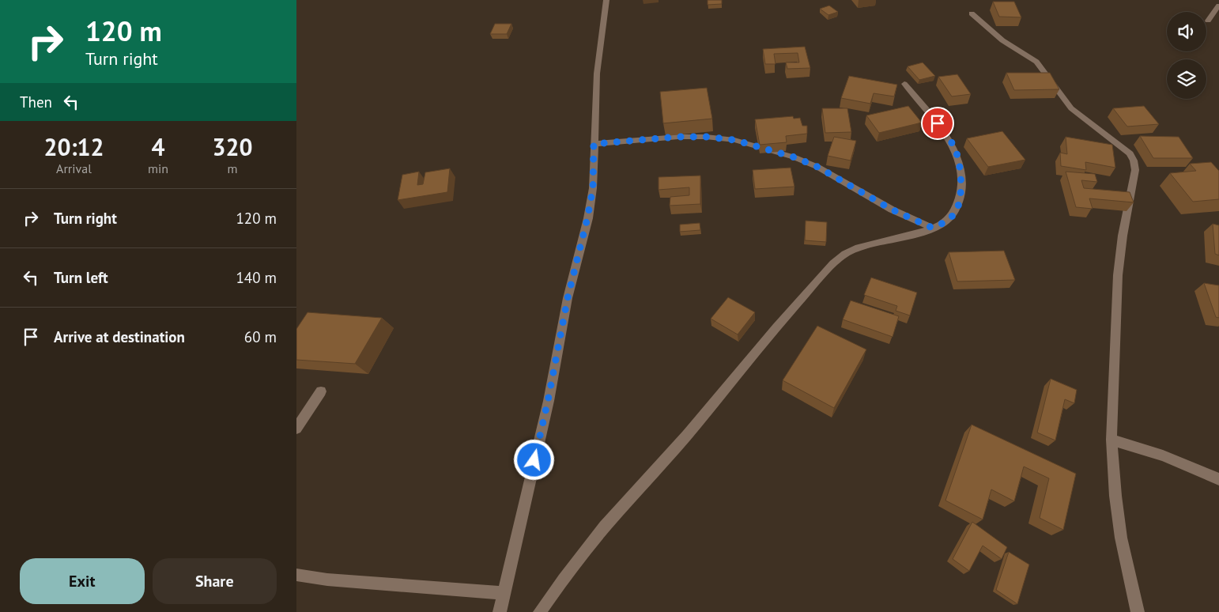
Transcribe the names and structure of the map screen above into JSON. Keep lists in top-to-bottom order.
{
  "page": {
    "turn": ["120 m", "Turn right"],
    "then": "Then",
    "eta": [
      "20:12",
      "Arrival",
      "4",
      "min",
      "320",
      "m"
    ],
    "list": [
      {
        "name": "Turn right",
        "value": "120 m"
      },
      {
        "name": "Turn left",
        "value": "140 m"
      },
      {
        "name": "Arrive at destination",
        "value": "60 m"
      }
    ],
    "buttons": ["Exit", "Share"]
  }
}
